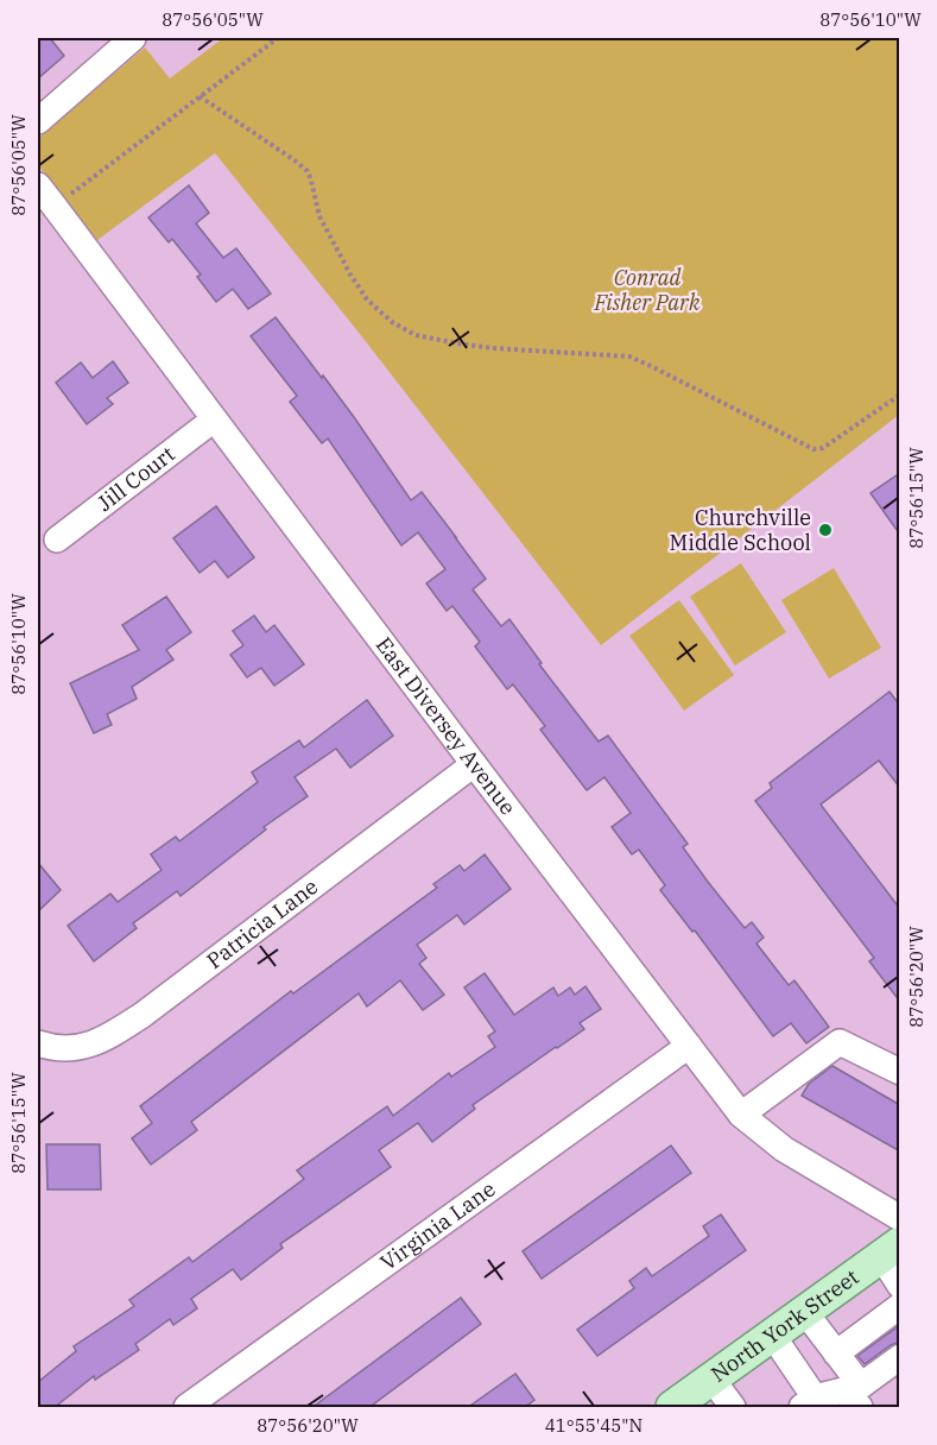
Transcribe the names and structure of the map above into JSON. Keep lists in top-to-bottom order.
{
  "streets": {
    "main road": ["North York Street"],
    "street": [
      "Jill Court",
      "East Diversey Avenue",
      "Patricia Lane",
      "Virginia Lane"
    ]
  },
  "crossings": [
    ["Jill Court", "East Diversey Avenue"],
    ["East Diversey Avenue", "Patricia Lane"],
    ["East Diversey Avenue", "Virginia Lane"]
  ],
  "parks": ["Conrad Fisher Park"],
  "places": ["Churchville Middle School"],
  "coordinates": [
    "87°56'05\"W",
    "87°56'10\"W",
    "87°56'15\"W",
    "87°56'20\"W",
    "41°55'45\"N"
  ]
}
